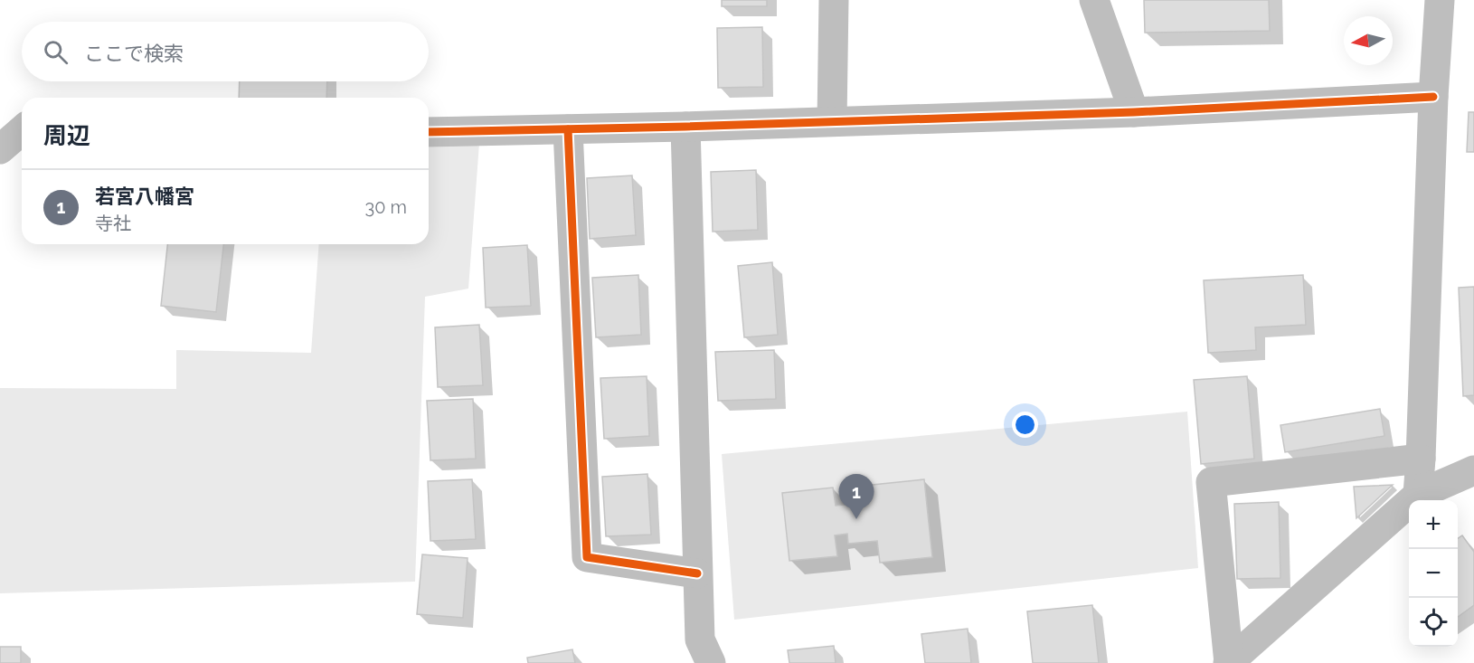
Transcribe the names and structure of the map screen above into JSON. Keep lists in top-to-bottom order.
{
  "north": "left",
  "page": {
    "search": "ここで検索",
    "heading": "周辺",
    "list": [
      {
        "mark": "1",
        "name": "若宮八幡宮",
        "note": "寺社",
        "value": "30 m"
      }
    ],
    "pins": "1",
    "map_buttons": ["+", "−"]
  }
}
